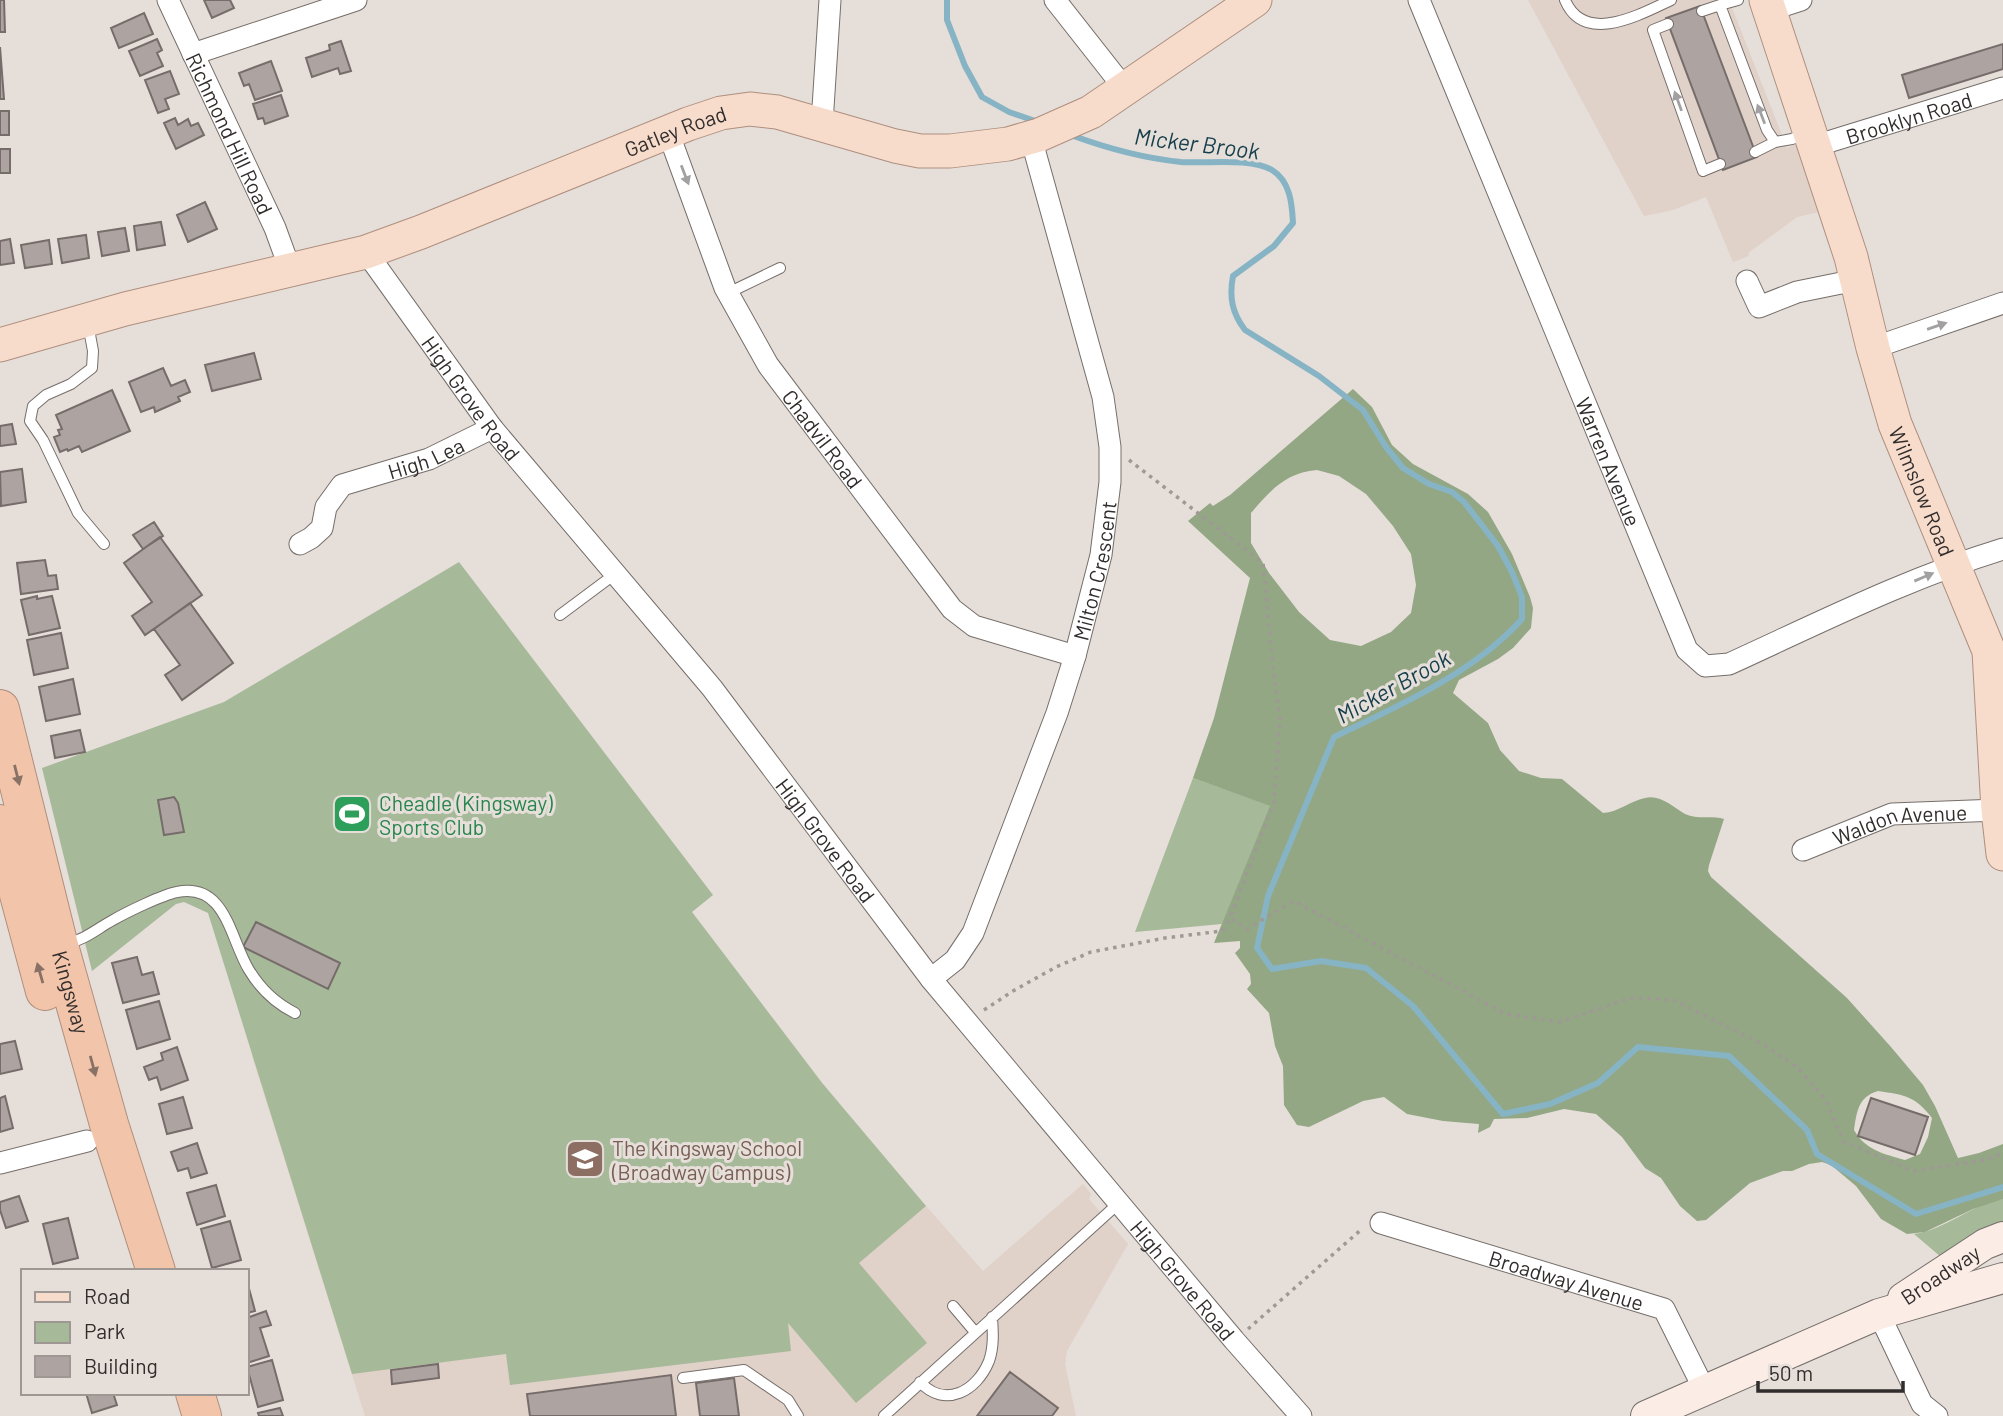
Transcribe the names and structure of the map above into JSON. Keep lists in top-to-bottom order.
{
  "streets": {
    "highway": ["Kingsway"],
    "main road": ["Gatley Road", "Wilmslow Road"],
    "street": [
      "Brooklyn Road",
      "Richmond Hill Road",
      "High Grove Road",
      "Chadvil Road",
      "High Lea",
      "Warren Avenue",
      "Milton Crescent",
      "Waldon Avenue",
      "Broadway",
      "Broadway Avenue"
    ]
  },
  "crossings": [
    ["Brooklyn Road", "Wilmslow Road"],
    ["Gatley Road", "Richmond Hill Road"],
    ["Gatley Road", "High Grove Road"],
    ["Gatley Road", "Chadvil Road"],
    ["Gatley Road", "Milton Crescent"],
    ["High Grove Road", "High Lea"],
    ["High Grove Road", "Milton Crescent"],
    ["Chadvil Road", "Milton Crescent"],
    ["Warren Avenue", "Wilmslow Road"],
    ["Wilmslow Road", "Waldon Avenue"],
    ["Broadway", "Broadway Avenue"]
  ],
  "water": ["Micker Brook"],
  "places": {
    "sports": ["Cheadle (Kingsway) Sports Club"],
    "school or university": ["The Kingsway School (Broadway Campus)"]
  },
  "legend": ["Road", "Park", "Building"],
  "scale_bar": "50 m"
}
